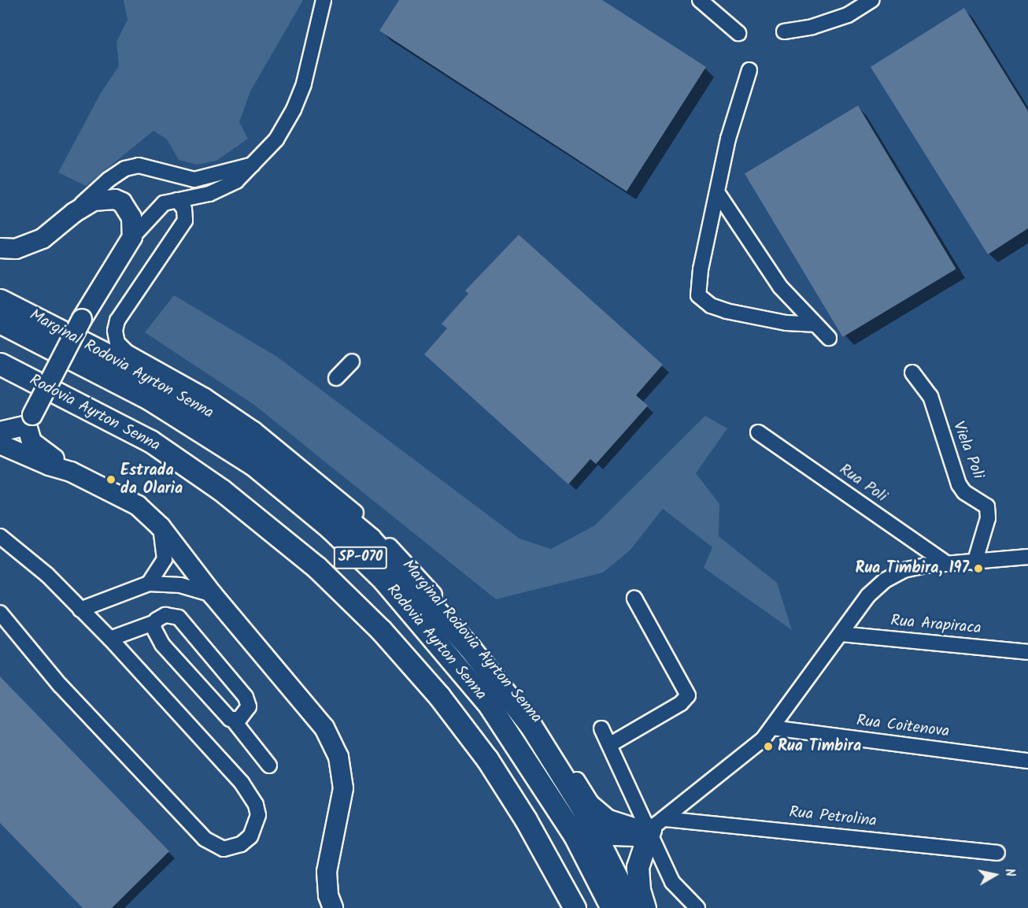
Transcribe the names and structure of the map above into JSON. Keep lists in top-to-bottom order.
{
  "streets": {
    "highway": ["Marginal Rodovia Ayrton Senna", "Rodovia Ayrton Senna", "SP-070"],
    "street": [
      "Viela Poli",
      "Rua Poli",
      "Rua Arapiraca",
      "Rua Coitenova",
      "Rua Petrolina"
    ]
  },
  "crossings": [
    ["Marginal Rodovia Ayrton Senna", "Rua Petrolina"]
  ],
  "places": ["Estrada da Olaria", "Rua Timbira, 197", "Rua Timbira"],
  "north": "right"
}
